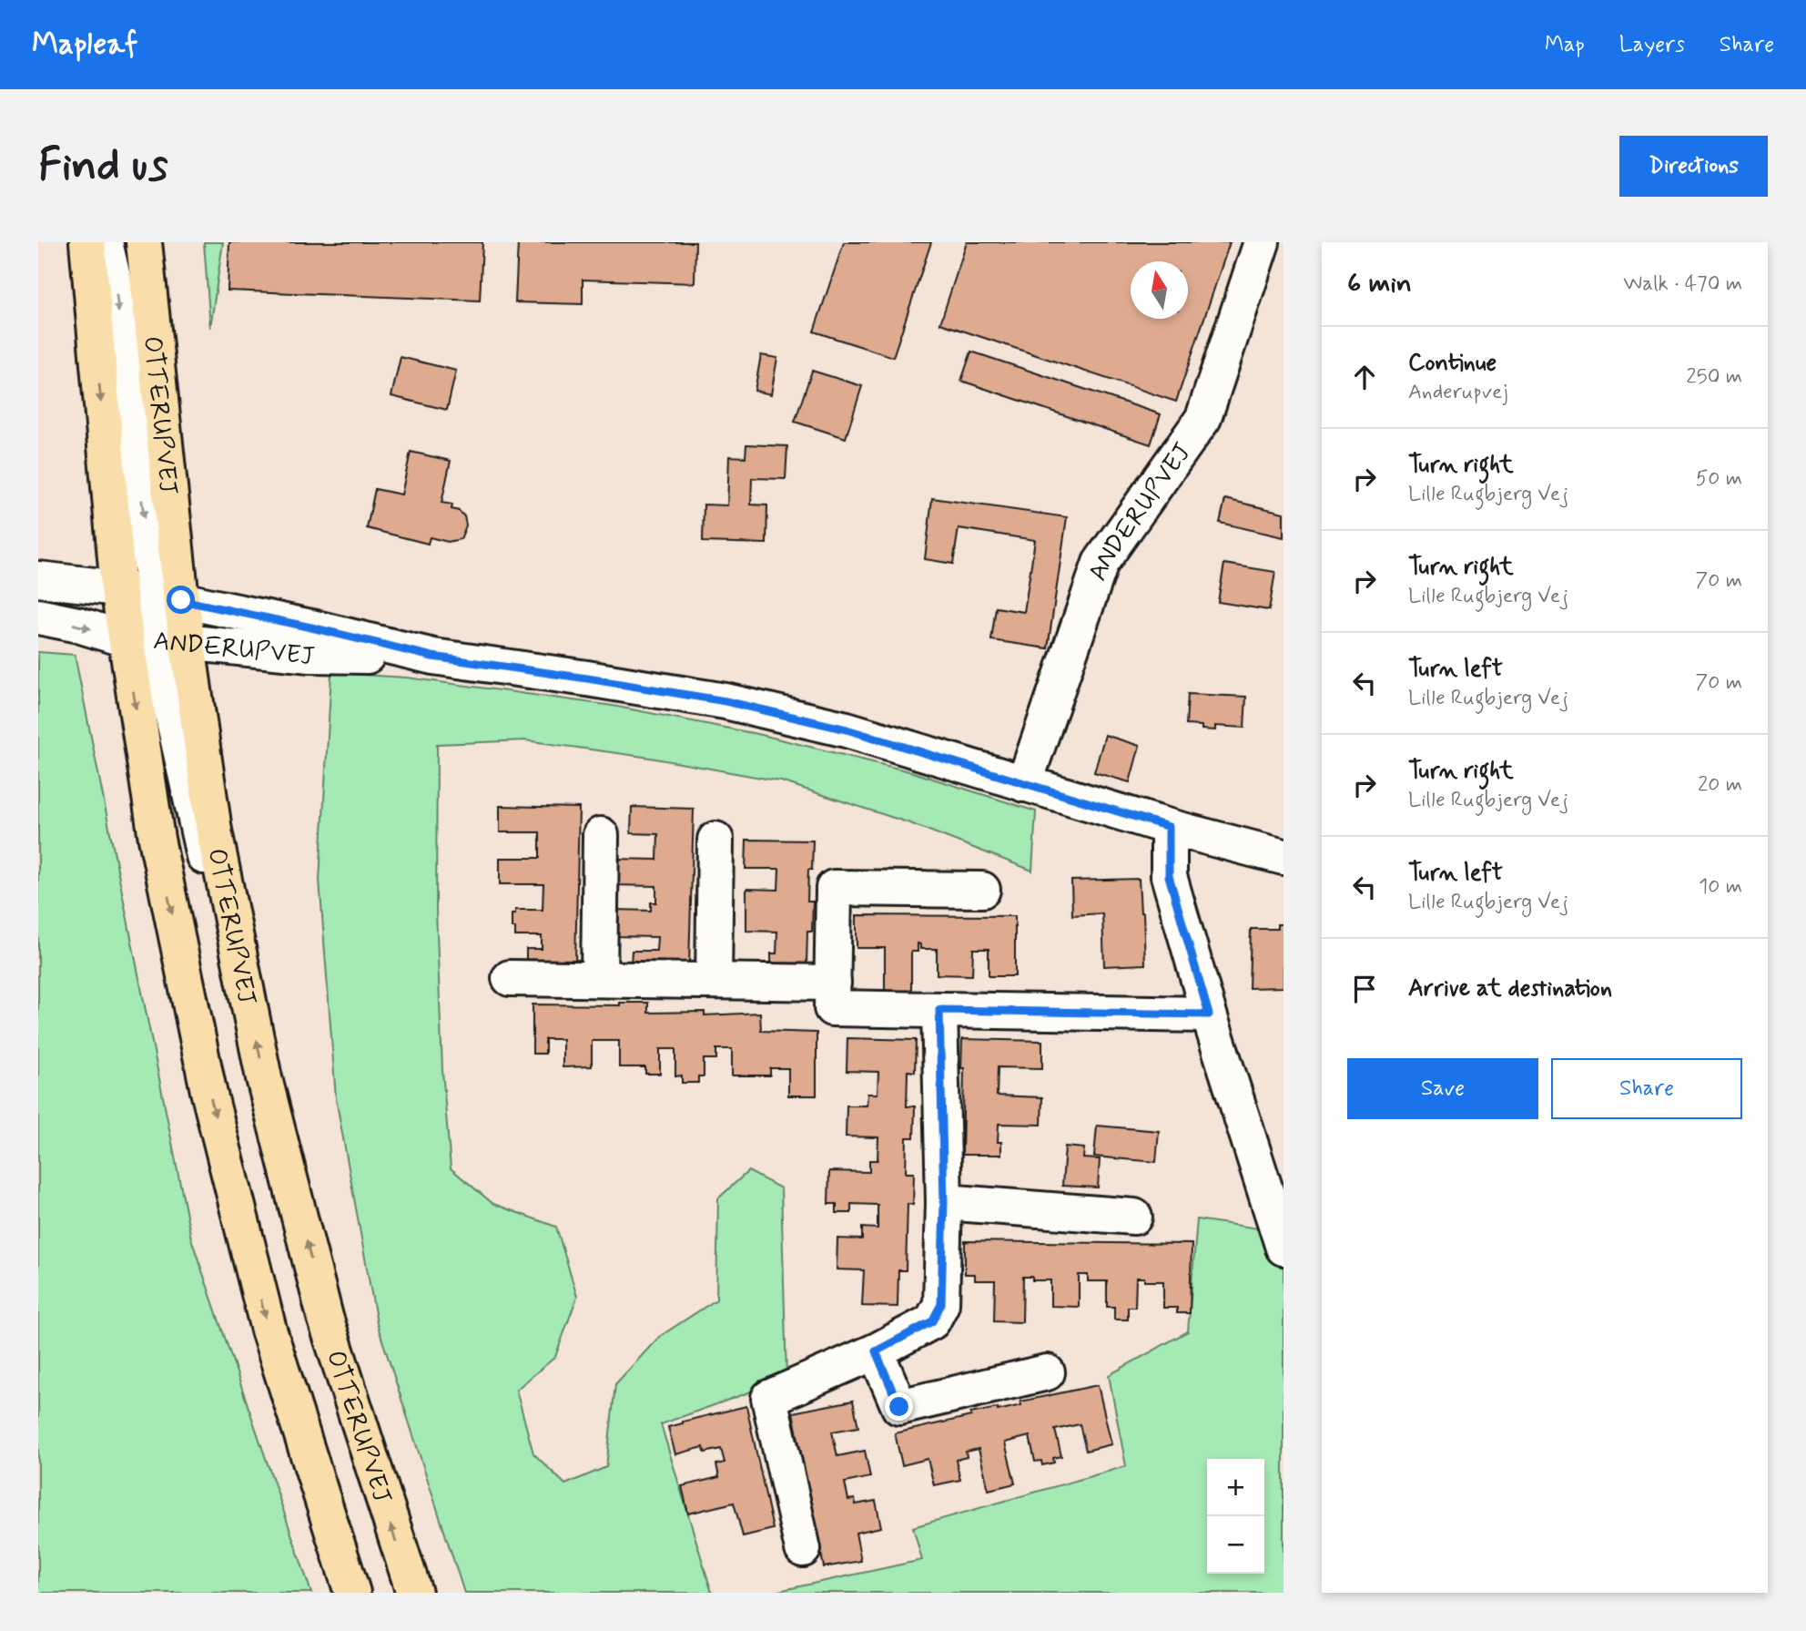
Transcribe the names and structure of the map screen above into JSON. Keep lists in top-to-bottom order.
{
  "streets": {
    "main road": ["OTTERUPVEJ"],
    "street": ["ANDERUPVEJ"]
  },
  "crossings": [
    ["OTTERUPVEJ", "ANDERUPVEJ"]
  ],
  "north": "top",
  "page": {
    "header": "Mapleaf",
    "nav": ["Map", "Layers", "Share"],
    "buttons": [
      "Directions",
      ["Save", "Share"]
    ],
    "title": "Find us",
    "heading": ["6 min", "Walk · 470 m"],
    "list": [
      ["Continue", "Anderupvej", "250 m"],
      ["Turn right", "Lille Rugbjerg Vej", "50 m"],
      ["Turn right", "Lille Rugbjerg Vej", "70 m"],
      ["Turn left", "Lille Rugbjerg Vej", "70 m"],
      ["Turn right", "Lille Rugbjerg Vej", "20 m"],
      ["Turn left", "Lille Rugbjerg Vej", "10 m"],
      "Arrive at destination"
    ],
    "map_buttons": ["+", "−"]
  }
}
